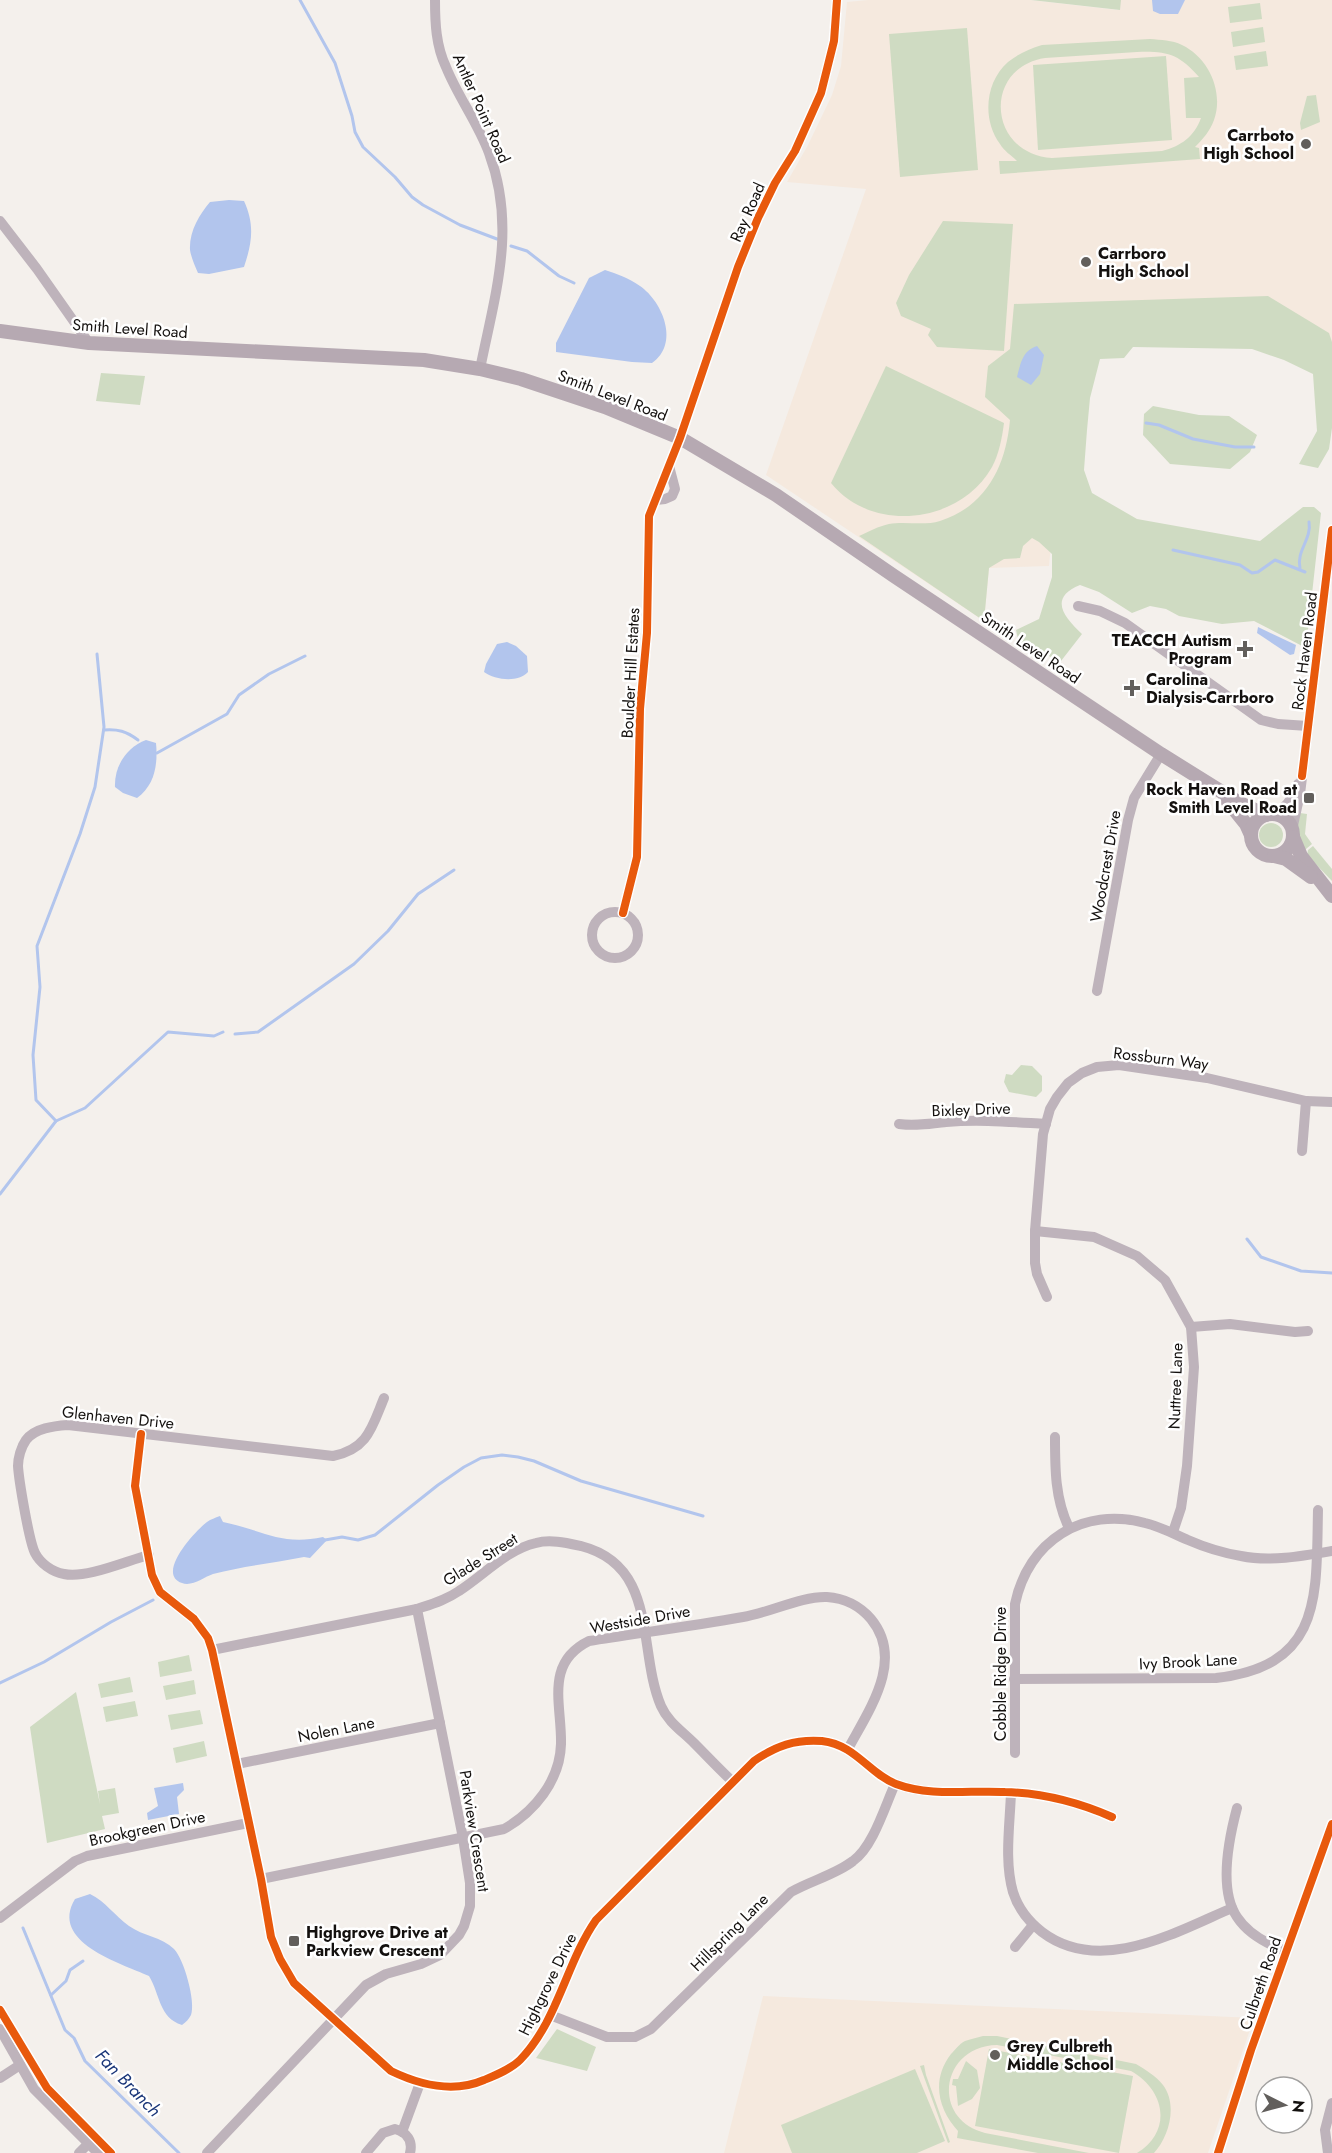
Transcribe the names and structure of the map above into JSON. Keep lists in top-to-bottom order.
{
  "streets": {
    "main road": ["Smith Level Road"],
    "street": [
      "Antler Point Road",
      "Ray Road",
      "Rock Haven Road",
      "Boulder Hill Estates",
      "Woodcrest Drive",
      "Rossburn Way",
      "Bixley Drive",
      "Nuttree Lane",
      "Glenhaven Drive",
      "Glade Street",
      "Westside Drive",
      "Ivy Brook Lane",
      "Cobble Ridge Drive",
      "Nolen Lane",
      "Brookgreen Drive",
      "Parkview Crescent",
      "Hillspring Lane",
      "Culbreth Road",
      "Highgrove Drive"
    ]
  },
  "crossings": [
    ["Antler Point Road", "Smith Level Road"],
    ["Ray Road", "Smith Level Road"],
    ["Ray Road", "Boulder Hill Estates"],
    ["Smith Level Road", "Rock Haven Road"],
    ["Smith Level Road", "Boulder Hill Estates"],
    ["Smith Level Road", "Woodcrest Drive"],
    ["Rossburn Way", "Bixley Drive"],
    ["Rossburn Way", "Nuttree Lane"],
    ["Nuttree Lane", "Cobble Ridge Drive"],
    ["Glenhaven Drive", "Highgrove Drive"],
    ["Glade Street", "Westside Drive"],
    ["Glade Street", "Parkview Crescent"],
    ["Glade Street", "Highgrove Drive"],
    ["Westside Drive", "Parkview Crescent"],
    ["Westside Drive", "Highgrove Drive"],
    ["Ivy Brook Lane", "Cobble Ridge Drive"],
    ["Nolen Lane", "Parkview Crescent"],
    ["Nolen Lane", "Highgrove Drive"],
    ["Brookgreen Drive", "Highgrove Drive"],
    ["Parkview Crescent", "Highgrove Drive"],
    ["Hillspring Lane", "Highgrove Drive"]
  ],
  "water": ["Fan Branch"],
  "places": {
    "other": ["Carrboto High School", "Carrboro High School", "Grey Culbreth Middle School"],
    "health": ["TEACCH Autism Program", "Carolina Dialysis-Carrboro"],
    "transit": ["Rock Haven Road at Smith Level Road", "Highgrove Drive at Parkview Crescent"]
  },
  "north": "right"
}
